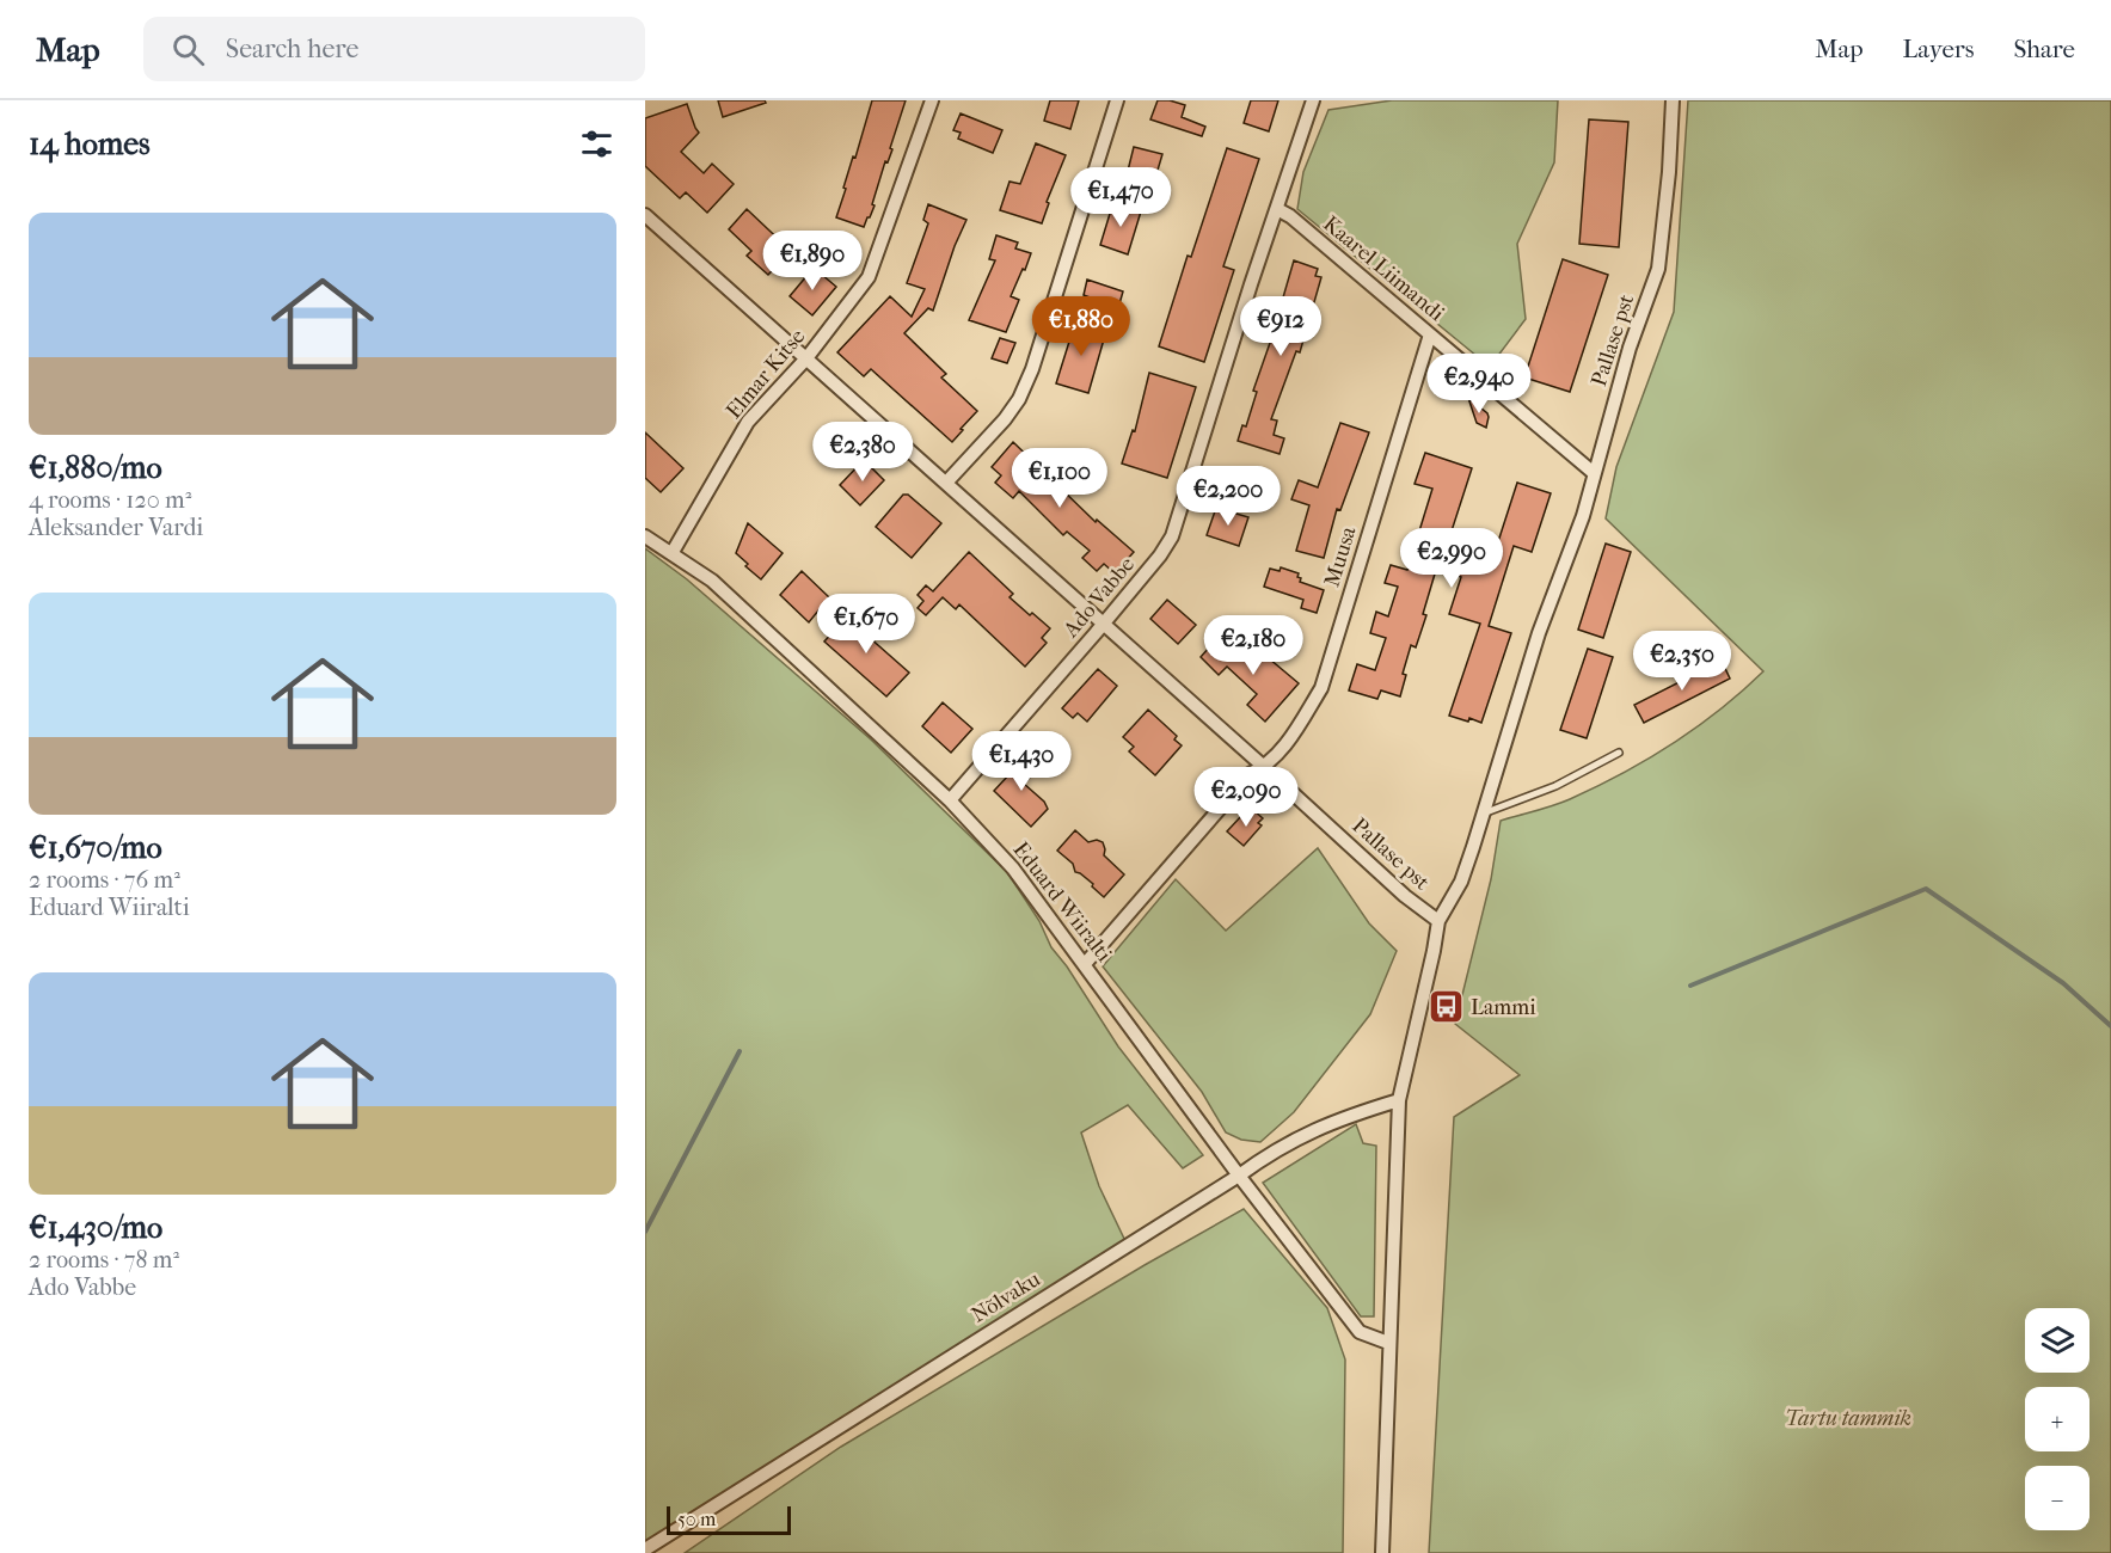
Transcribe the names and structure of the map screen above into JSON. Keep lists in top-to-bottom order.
{
  "streets": {
    "street": [
      "Kaarel Liimandi",
      "Pallase pst",
      "Elmar Kitse",
      "Muusa",
      "Ado Vabbe",
      "Eduard Wiiralti",
      "Nõlvaku"
    ]
  },
  "crossings": [
    ["Kaarel Liimandi", "Pallase pst"],
    ["Kaarel Liimandi", "Muusa"],
    ["Kaarel Liimandi", "Ado Vabbe"],
    ["Pallase pst", "Elmar Kitse"],
    ["Pallase pst", "Muusa"],
    ["Pallase pst", "Ado Vabbe"],
    ["Elmar Kitse", "Eduard Wiiralti"],
    ["Muusa", "Eduard Wiiralti"],
    ["Ado Vabbe", "Eduard Wiiralti"],
    ["Eduard Wiiralti", "Nõlvaku"]
  ],
  "parks": ["Tartu tammik"],
  "places": {
    "bus stop": ["Lammi"]
  },
  "scale_bar": "50 m",
  "page": {
    "header": "Map",
    "search": "Search here",
    "nav": ["Map", "Layers", "Share"],
    "heading": "14 homes",
    "price": [
      "€1,470",
      "€1,890",
      "€1,880",
      "€912",
      "€2,940",
      "€2,380",
      "€1,100",
      "€2,200",
      "€2,990",
      "€1,670",
      "€2,180",
      "€2,350",
      "€1,430",
      "€2,090"
    ],
    "list": [
      {
        "name": "€1,880/mo",
        "note": "4 rooms · 120 m² · Aleksander Vardi"
      },
      {
        "name": "€1,670/mo",
        "note": "2 rooms · 76 m² · Eduard Wiiralti"
      },
      {
        "name": "€1,430/mo",
        "note": "2 rooms · 78 m² · Ado Vabbe"
      }
    ],
    "map_buttons": ["+", "−"],
    "scale": "50 m"
  }
}
